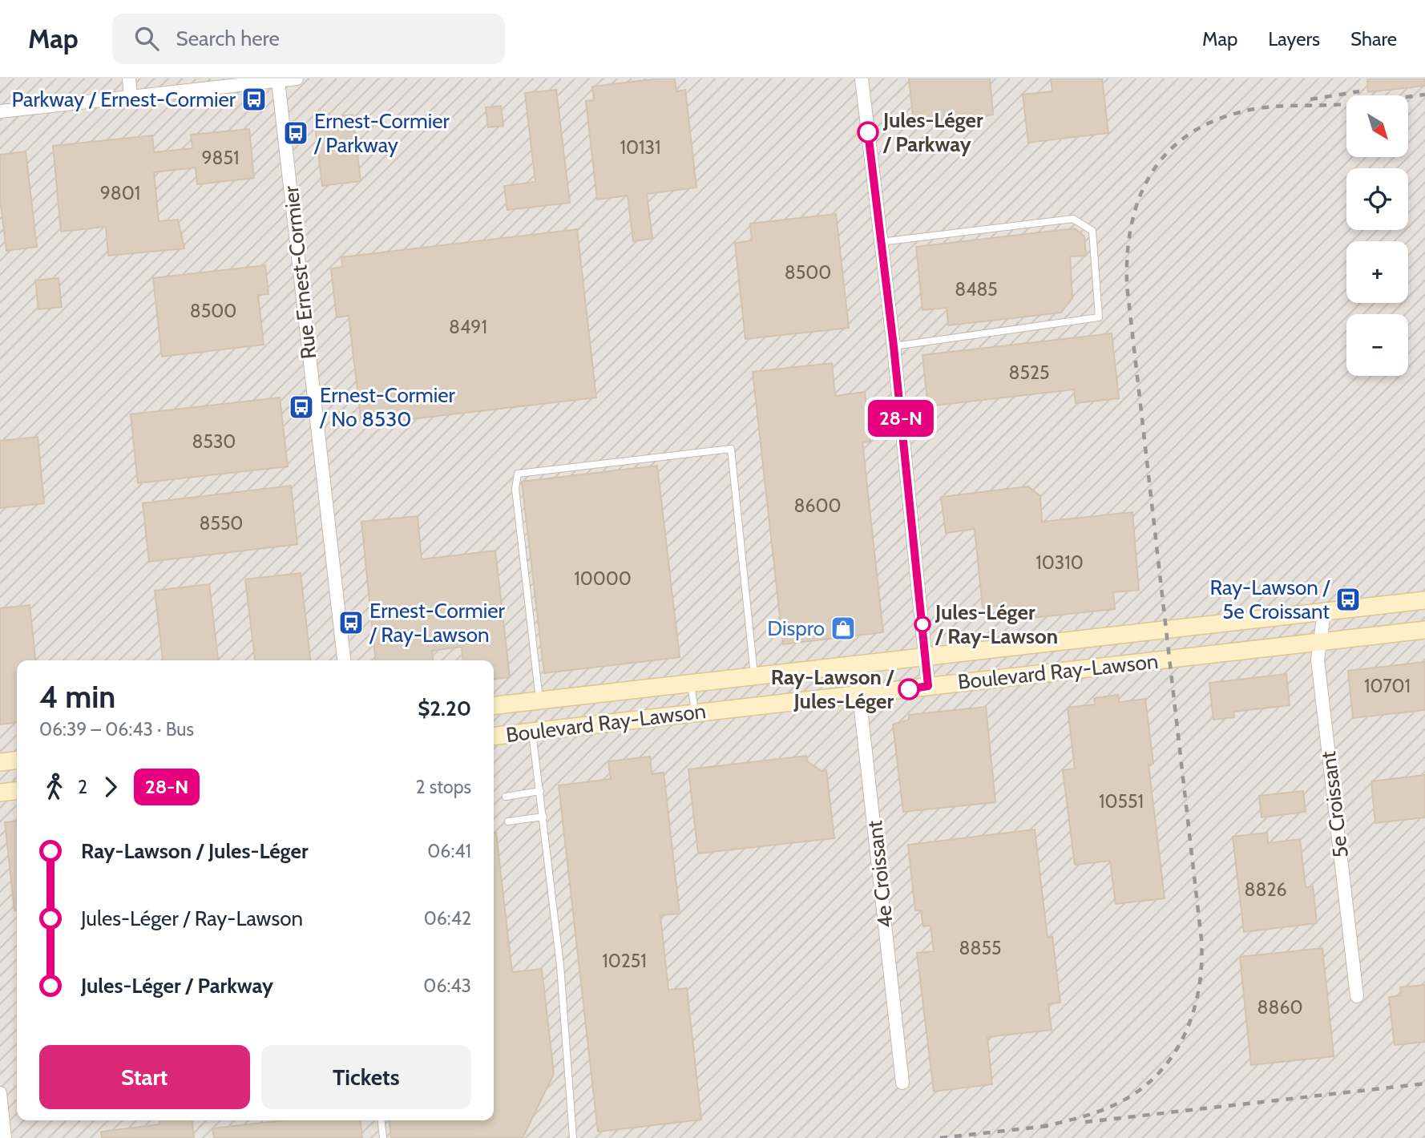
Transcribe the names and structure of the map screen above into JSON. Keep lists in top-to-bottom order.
{
  "streets": {
    "street": [
      "Rue Ernest-Cormier",
      "Boulevard Ray-Lawson",
      "5e Croissant",
      "4e Croissant"
    ]
  },
  "crossings": [
    ["Boulevard Ray-Lawson", "5e Croissant"],
    ["Boulevard Ray-Lawson", "4e Croissant"]
  ],
  "places": {
    "bus stop": [
      "Parkway / Ernest-Cormier",
      "Ernest-Cormier / Parkway",
      "Ernest-Cormier / No 8530",
      "Ray-Lawson / 5e Croissant",
      "Ernest-Cormier / Ray-Lawson"
    ],
    "other": ["Jules-Léger / Parkway", "Jules-Léger / Ray-Lawson", "Ray-Lawson / Jules-Léger"],
    "shop": ["Dispro"]
  },
  "lines": ["bus line 28-N"],
  "house_numbers": [
    "10131",
    "9851",
    "9801",
    "8500",
    "8485",
    "8500",
    "8491",
    "8525",
    "8530",
    "8600",
    "8550",
    "10310",
    "10000",
    "10701",
    "10551",
    "8826",
    "8855",
    "10251",
    "8860"
  ],
  "north": "bottom right",
  "page": {
    "header": "Map",
    "search": "Search here",
    "nav": ["Map", "Layers", "Share"],
    "on_map": "28-N",
    "map_buttons": ["+", "−"],
    "heading": ["4 min", "06:39 – 06:43 · Bus", "$2.20"],
    "legs": ["2", "28-N", "2 stops"],
    "list": [
      {
        "name": "Ray-Lawson / Jules-Léger",
        "value": "06:41"
      },
      {
        "name": "Jules-Léger / Ray-Lawson",
        "value": "06:42"
      },
      {
        "name": "Jules-Léger / Parkway",
        "value": "06:43"
      }
    ],
    "buttons": ["Start", "Tickets"]
  }
}
